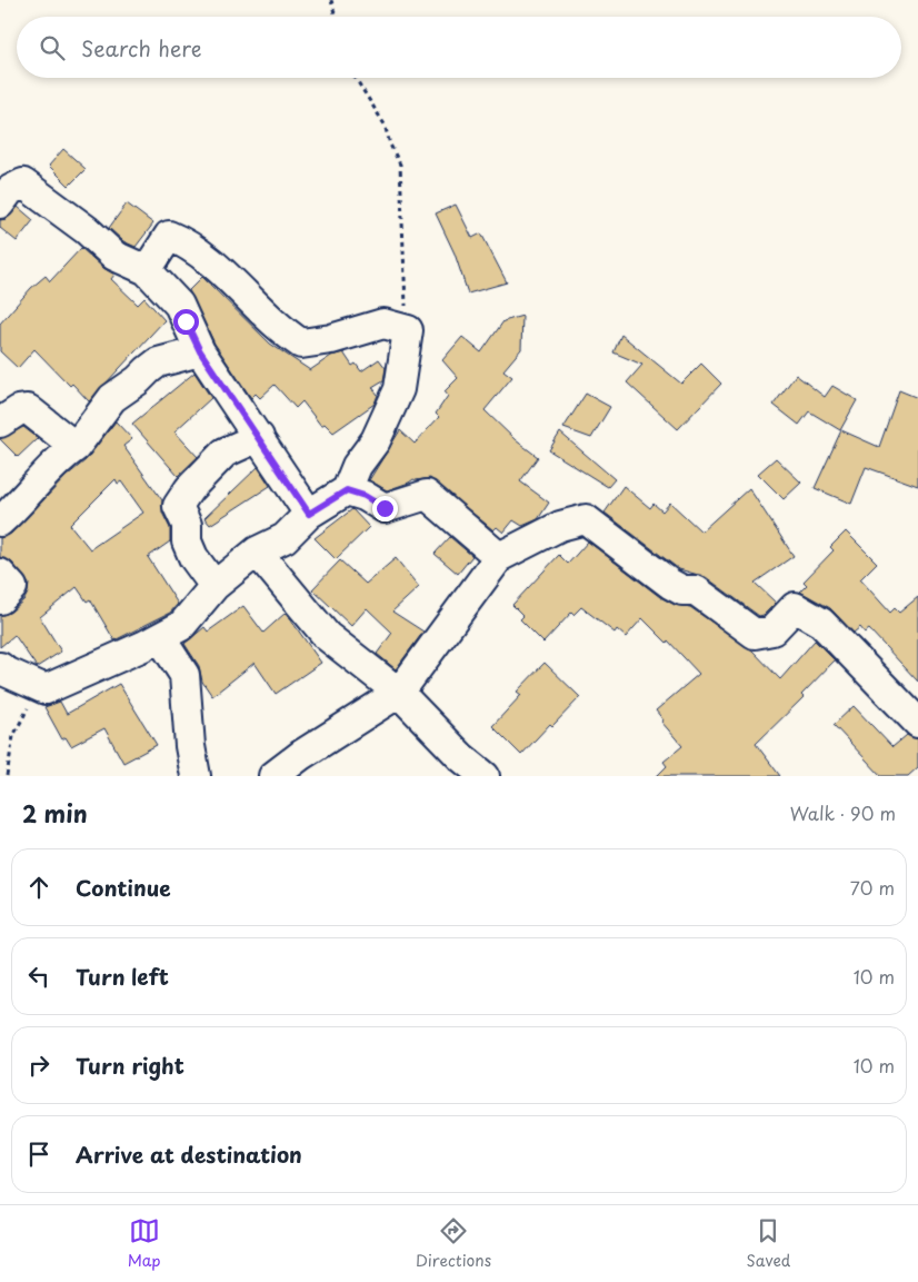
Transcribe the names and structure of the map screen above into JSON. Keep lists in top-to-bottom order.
{
  "page": {
    "search": "Search here",
    "heading": ["2 min", "Walk · 90 m"],
    "list": [
      ["Continue", "70 m"],
      ["Turn left", "10 m"],
      ["Turn right", "10 m"],
      "Arrive at destination"
    ],
    "nav": ["Map", "Directions", "Saved"]
  }
}
